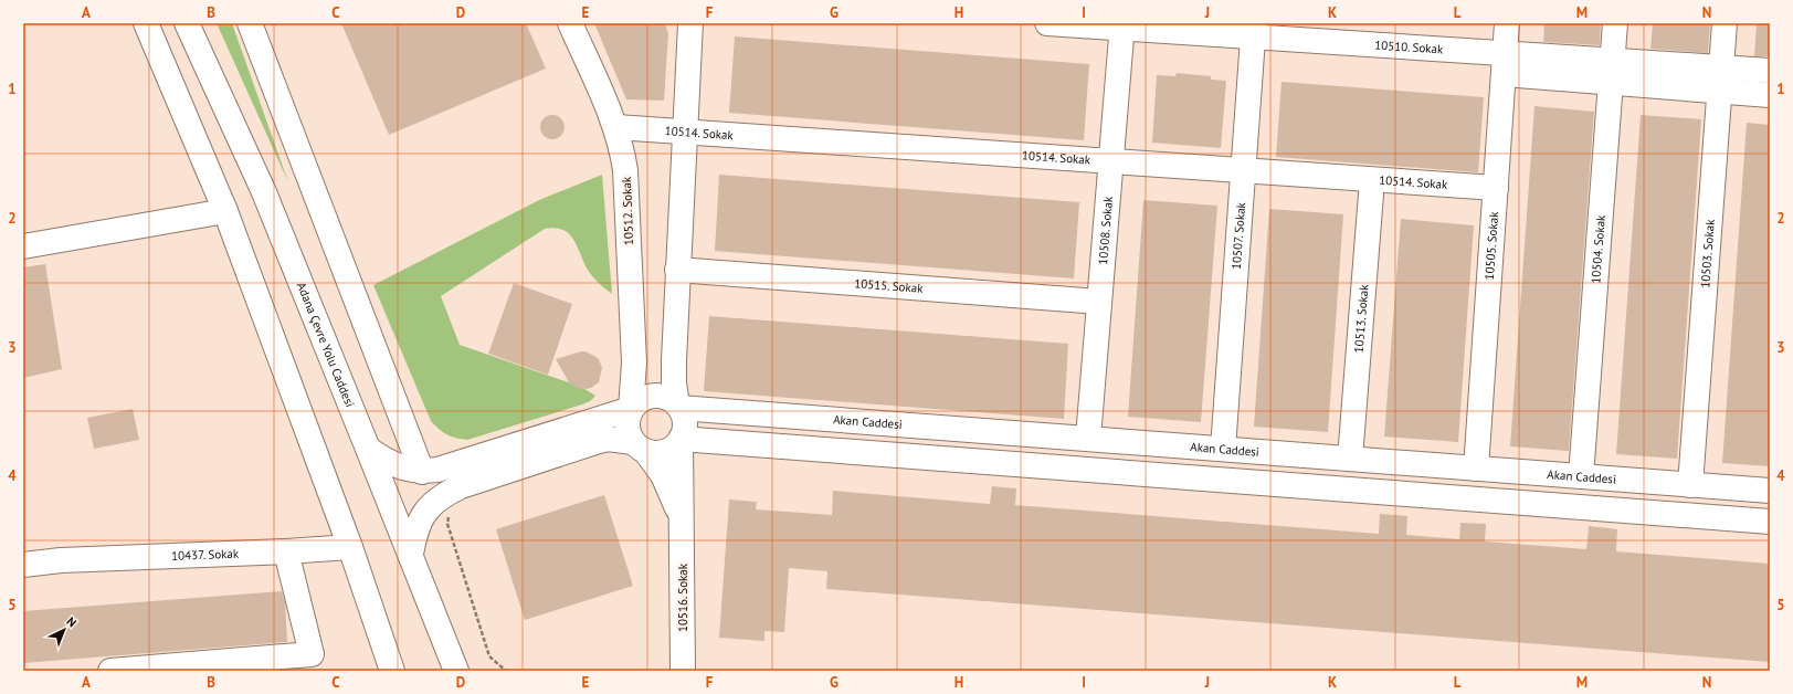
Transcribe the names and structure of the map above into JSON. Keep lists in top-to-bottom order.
{
  "streets": {
    "main road": [
      "10510. Sokak",
      "10514. Sokak",
      "10512. Sokak",
      "10508. Sokak",
      "10507. Sokak",
      "10505. Sokak",
      "10504. Sokak",
      "10503. Sokak",
      "10515. Sokak",
      "10513. Sokak",
      "Adana Çevre Yolu Caddesi",
      "Akan Caddesi",
      "10437. Sokak",
      "10516. Sokak"
    ]
  },
  "crossings": [
    ["10510. Sokak", "10508. Sokak"],
    ["10510. Sokak", "10507. Sokak"],
    ["10510. Sokak", "10505. Sokak"],
    ["10510. Sokak", "10504. Sokak"],
    ["10510. Sokak", "10503. Sokak"],
    ["10514. Sokak", "10512. Sokak"],
    ["10514. Sokak", "10508. Sokak"],
    ["10514. Sokak", "10507. Sokak"],
    ["10514. Sokak", "10505. Sokak"],
    ["10514. Sokak", "10513. Sokak"],
    ["10512. Sokak", "Akan Caddesi"],
    ["10512. Sokak", "10516. Sokak"],
    ["10508. Sokak", "10515. Sokak"],
    ["10508. Sokak", "Akan Caddesi"],
    ["10507. Sokak", "Akan Caddesi"],
    ["10505. Sokak", "Akan Caddesi"],
    ["10504. Sokak", "Akan Caddesi"],
    ["10503. Sokak", "Akan Caddesi"],
    ["10513. Sokak", "Akan Caddesi"],
    ["Akan Caddesi", "10516. Sokak"]
  ],
  "north": "top right",
  "grid": {
    "columns": [
      "A",
      "B",
      "C",
      "D",
      "E",
      "F",
      "G",
      "H",
      "I",
      "J",
      "K",
      "L",
      "M",
      "N"
    ],
    "rows": [
      "1",
      "2",
      "3",
      "4",
      "5"
    ]
  }
}
